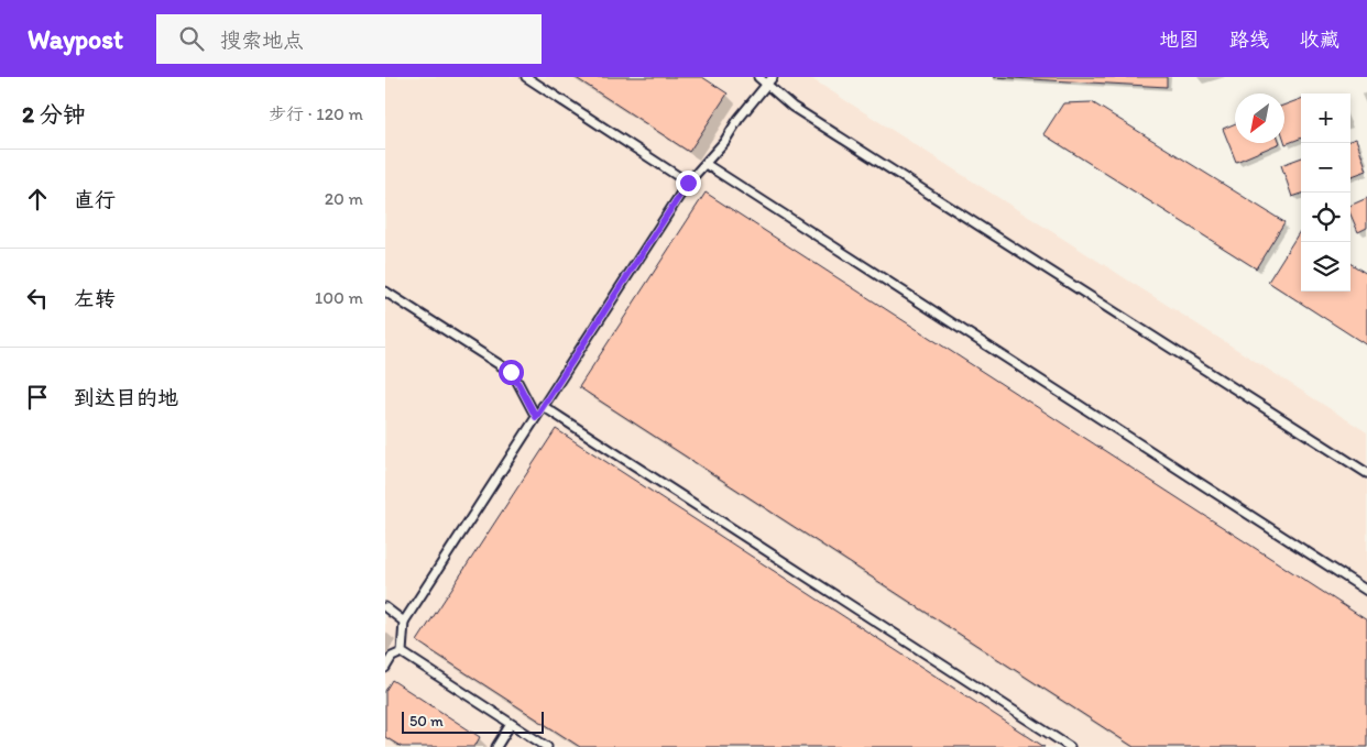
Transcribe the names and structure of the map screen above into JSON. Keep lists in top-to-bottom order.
{
  "scale_bar": "50 m",
  "north": "bottom left",
  "page": {
    "header": "Waypost",
    "search": "搜索地点",
    "nav": ["地图", "路线", "收藏"],
    "heading": ["2 分钟", "步行 · 120 m"],
    "map_buttons": ["+", "−"],
    "list": [
      ["直行", "20 m"],
      ["左转", "100 m"],
      "到达目的地"
    ],
    "scale": "50 m"
  }
}
